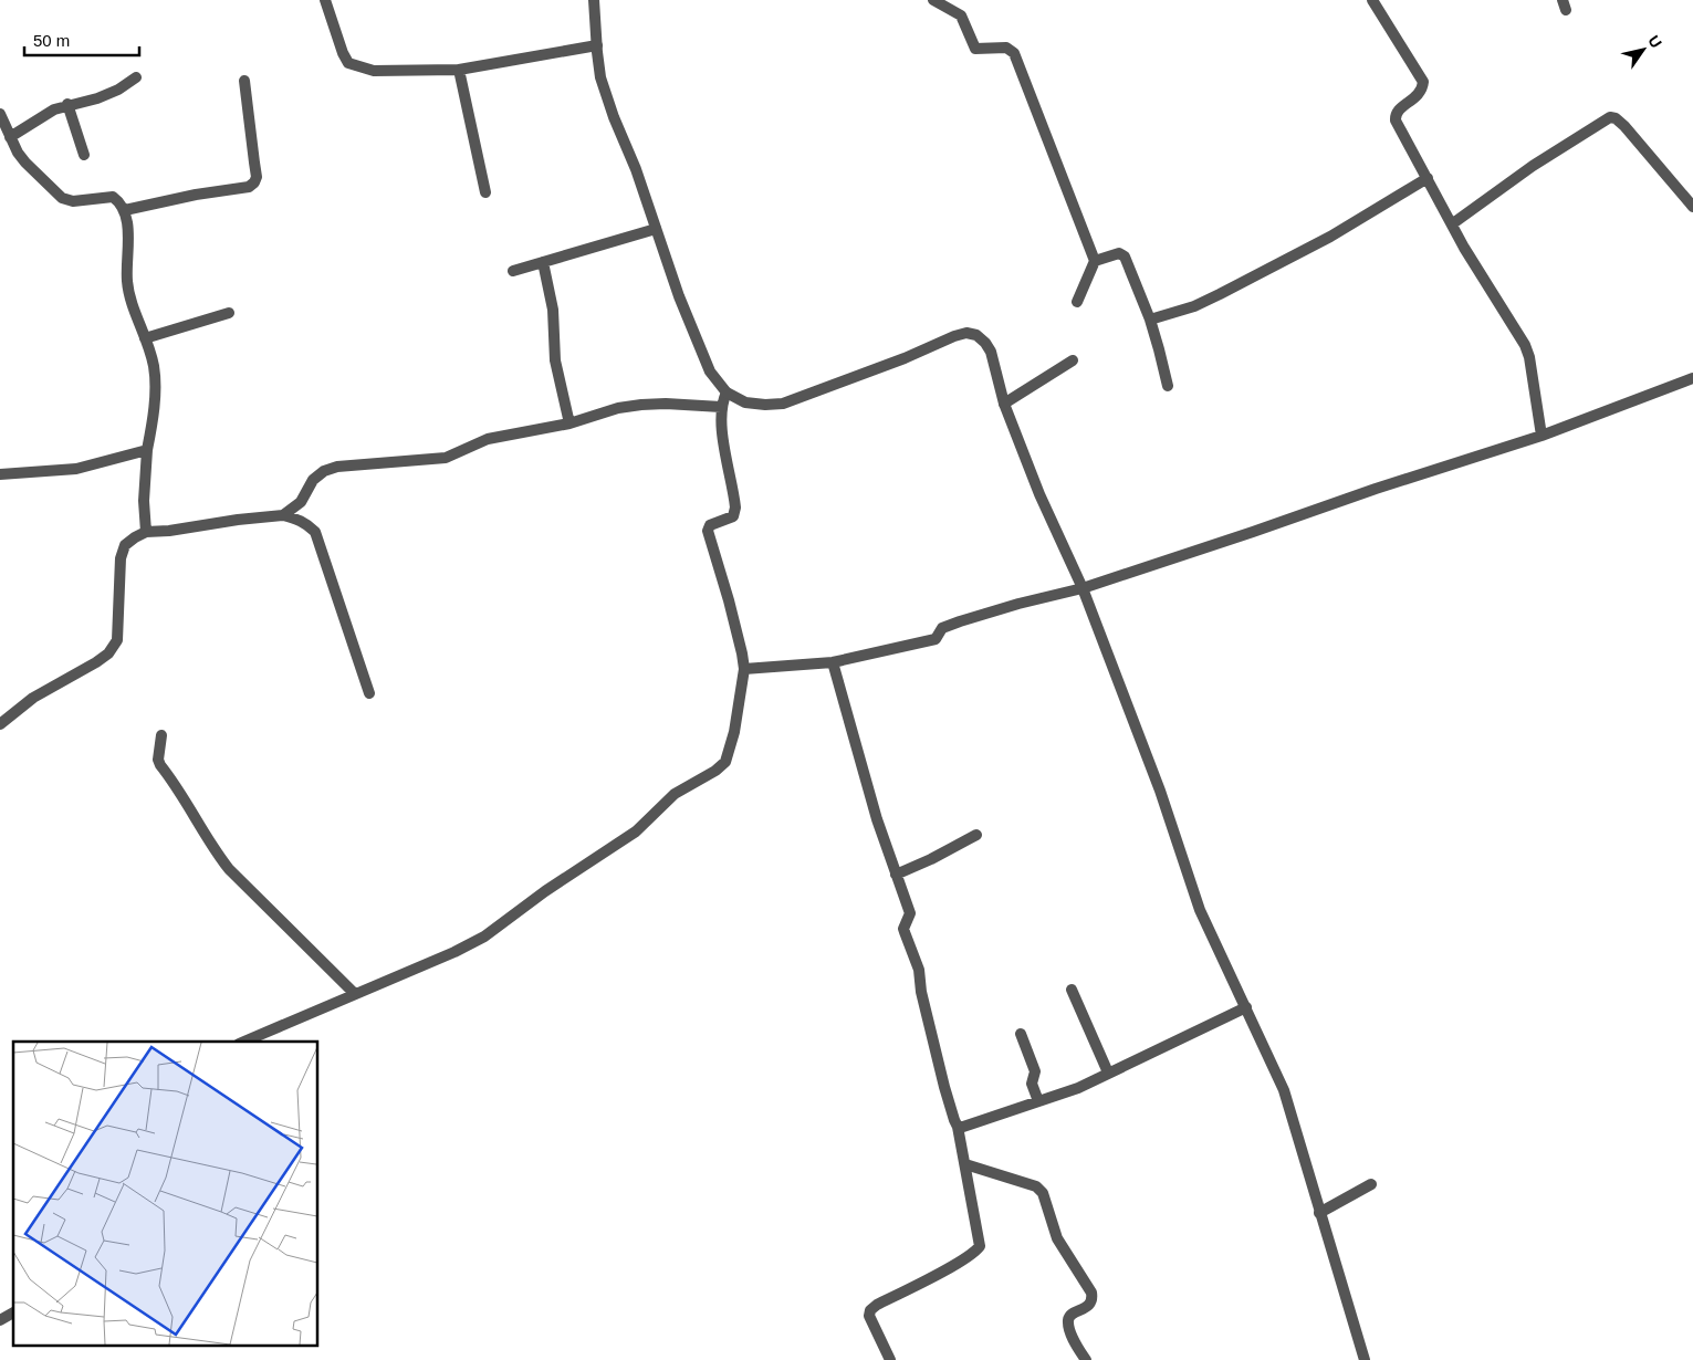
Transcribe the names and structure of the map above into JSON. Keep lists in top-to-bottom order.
{
  "scale_bar": "50 m",
  "north": "top right"
}
